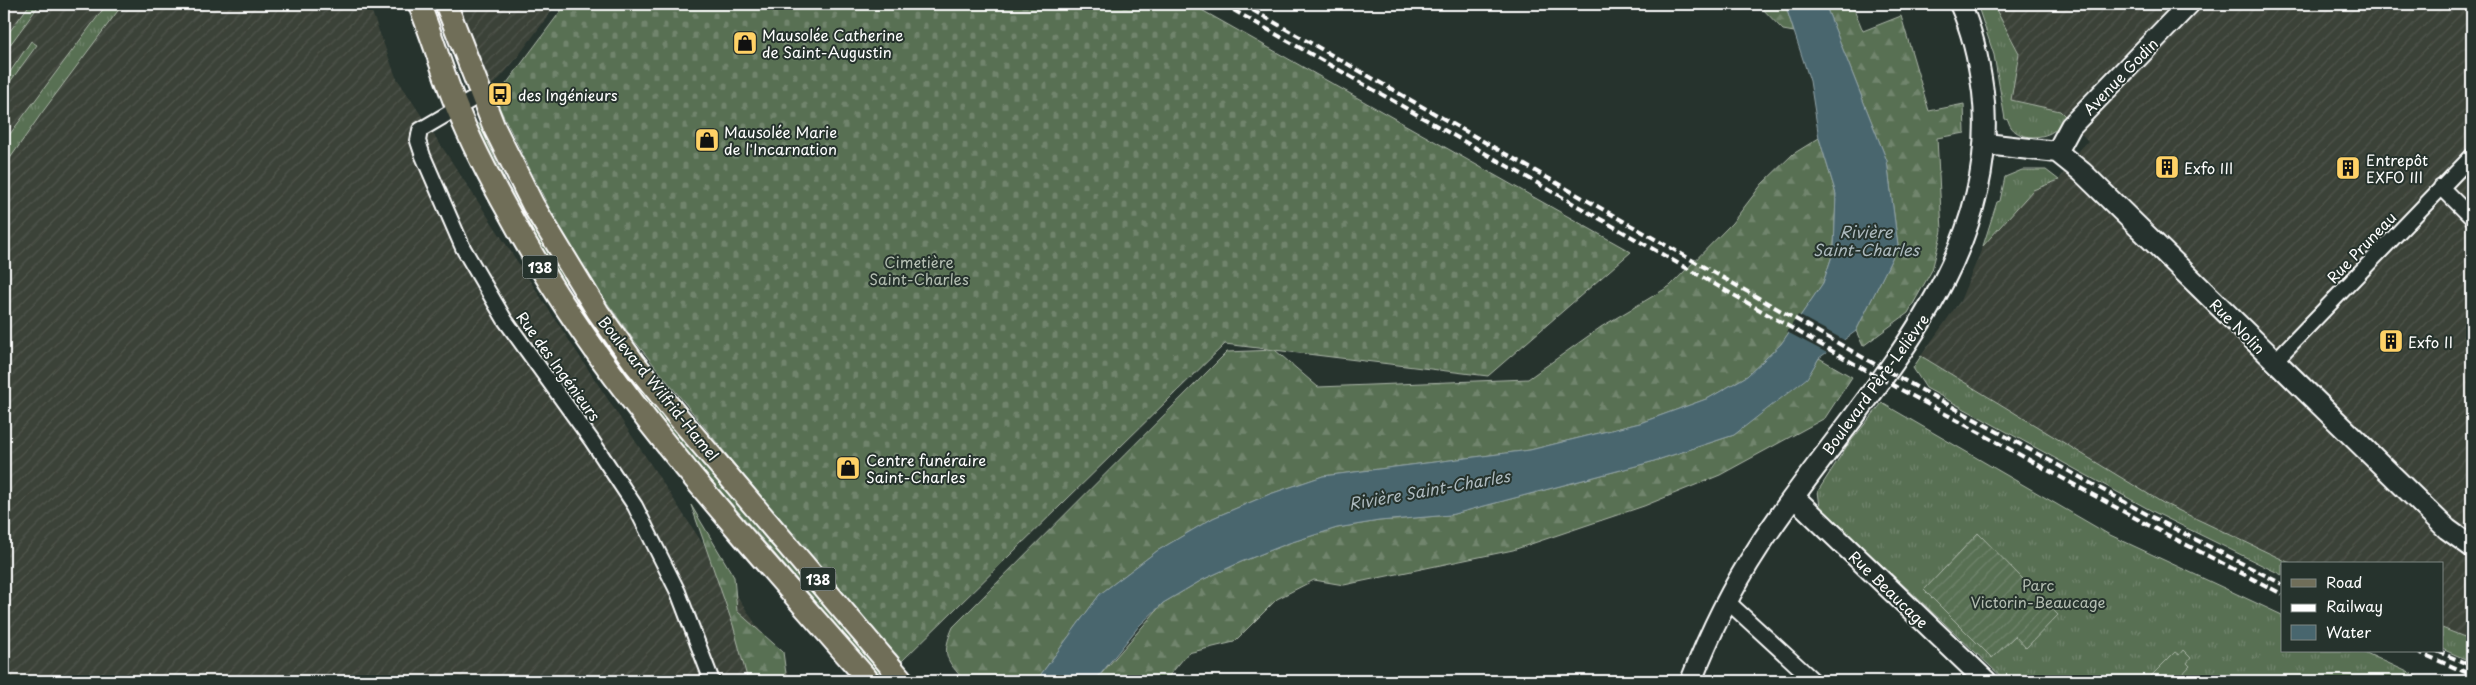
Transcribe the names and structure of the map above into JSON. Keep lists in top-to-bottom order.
{
  "streets": {
    "main road": ["138", "Boulevard Wilfrid-Hamel"],
    "street": [
      "Avenue Godin",
      "Rue Pruneau",
      "Rue Nolin",
      "Rue des Ingénieurs",
      "Boulevard Père-Lelièvre",
      "Rue Beaucage"
    ]
  },
  "crossings": [
    ["Avenue Godin", "Rue Nolin"],
    ["Rue Pruneau", "Rue Nolin"],
    ["Rue des Ingénieurs", "Boulevard Wilfrid-Hamel"],
    ["Boulevard Père-Lelièvre", "Rue Beaucage"]
  ],
  "water": ["Rivière Saint-Charles"],
  "parks": ["Cimetière Saint-Charles", "Parc Victorin-Beaucage"],
  "places": {
    "shop": ["Mausolée Catherine de Saint-Augustin", "Mausolée Marie de l'Incarnation", "Centre funéraire Saint-Charles"],
    "bus stop": ["des Ingénieurs"],
    "building": ["Exfo III", "Entrepôt EXFO III", "Exfo II"]
  },
  "legend": ["Road", "Railway", "Water"]
}
